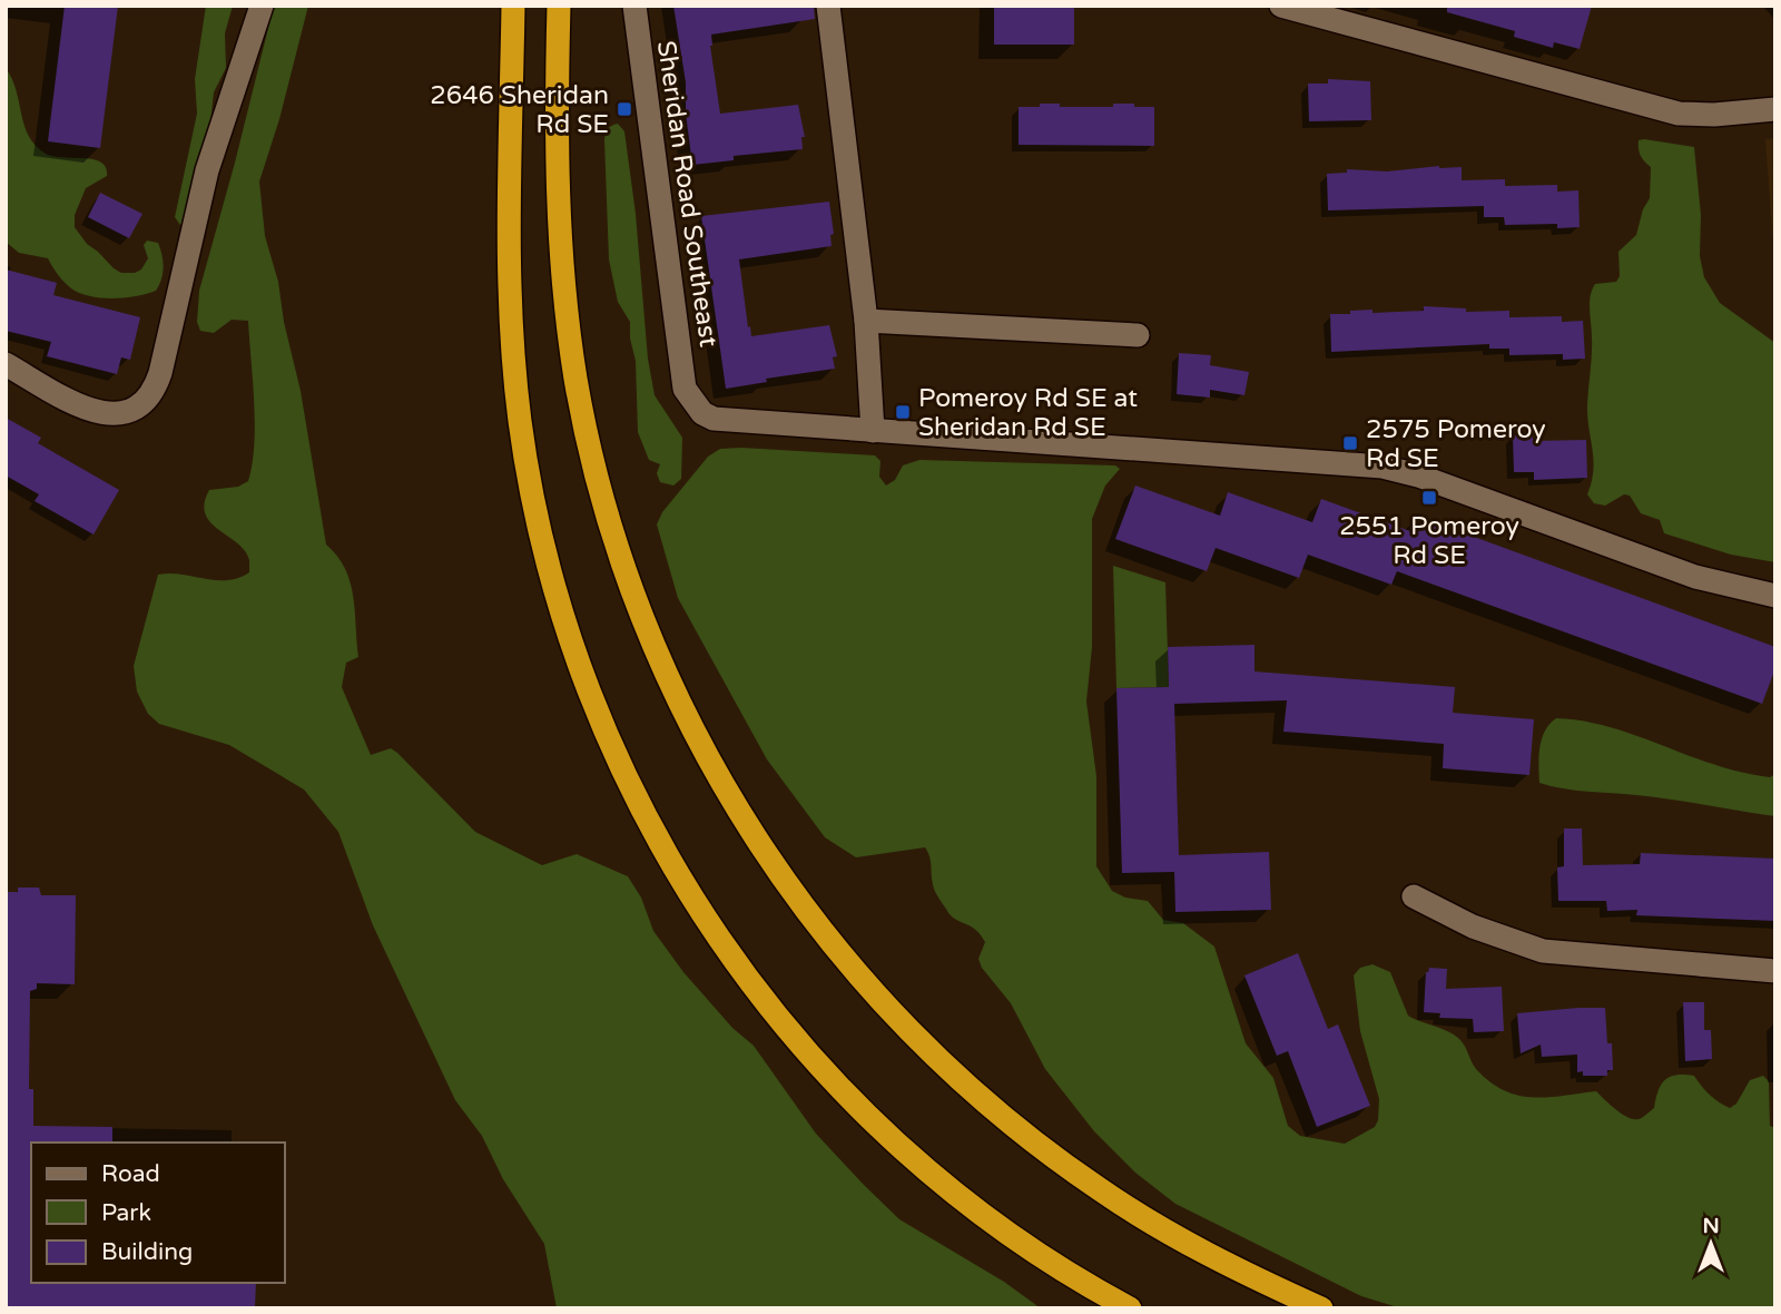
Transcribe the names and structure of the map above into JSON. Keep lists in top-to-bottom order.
{
  "streets": {
    "street": ["Sheridan Road Southeast"]
  },
  "places": {
    "transit": [
      "2646 Sheridan Rd SE",
      "Pomeroy Rd SE at Sheridan Rd SE",
      "2575 Pomeroy Rd SE",
      "2551 Pomeroy Rd SE"
    ]
  },
  "legend": ["Road", "Park", "Building"],
  "north": "top"
}
